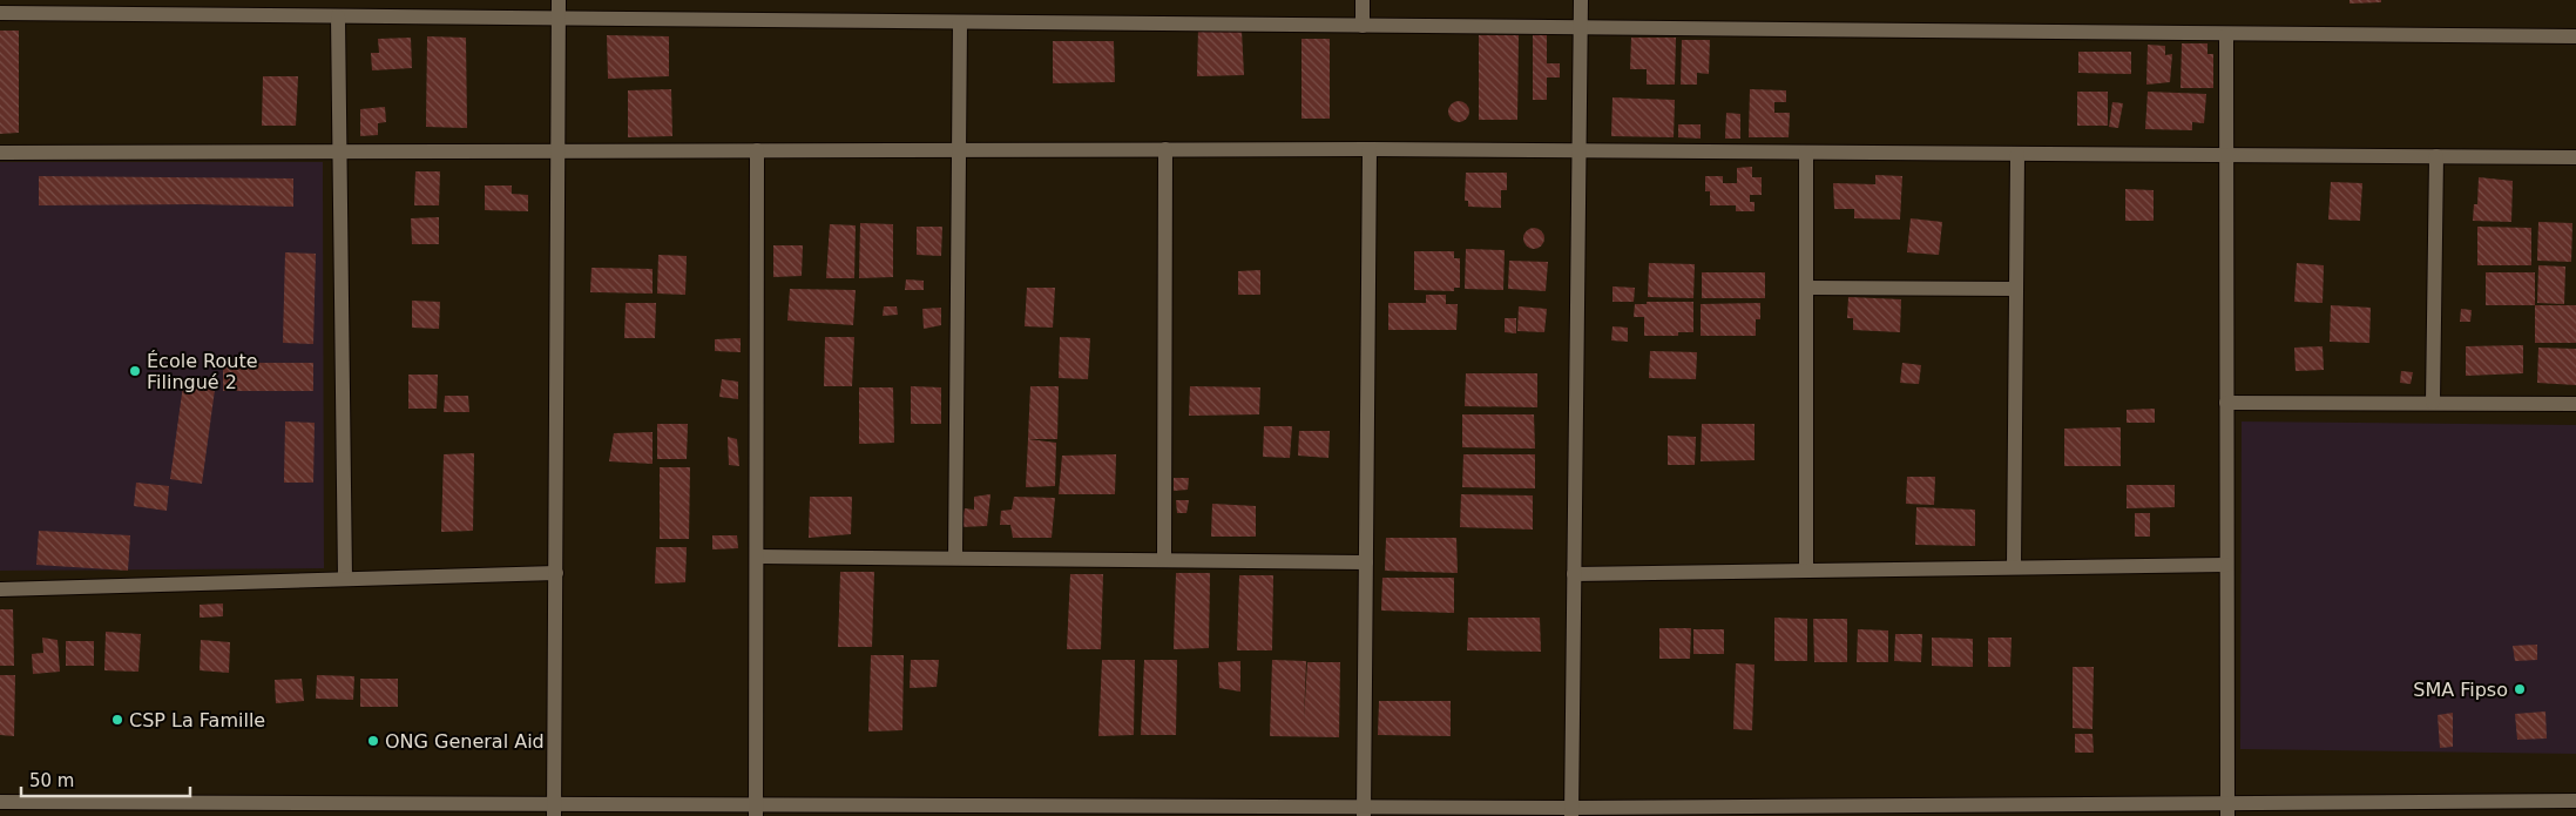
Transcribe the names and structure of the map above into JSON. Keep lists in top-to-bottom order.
{
  "places": [
    "École Route Filingué 2",
    "SMA Fipso",
    "CSP La Famille",
    "ONG General Aid"
  ],
  "scale_bar": "50 m"
}
